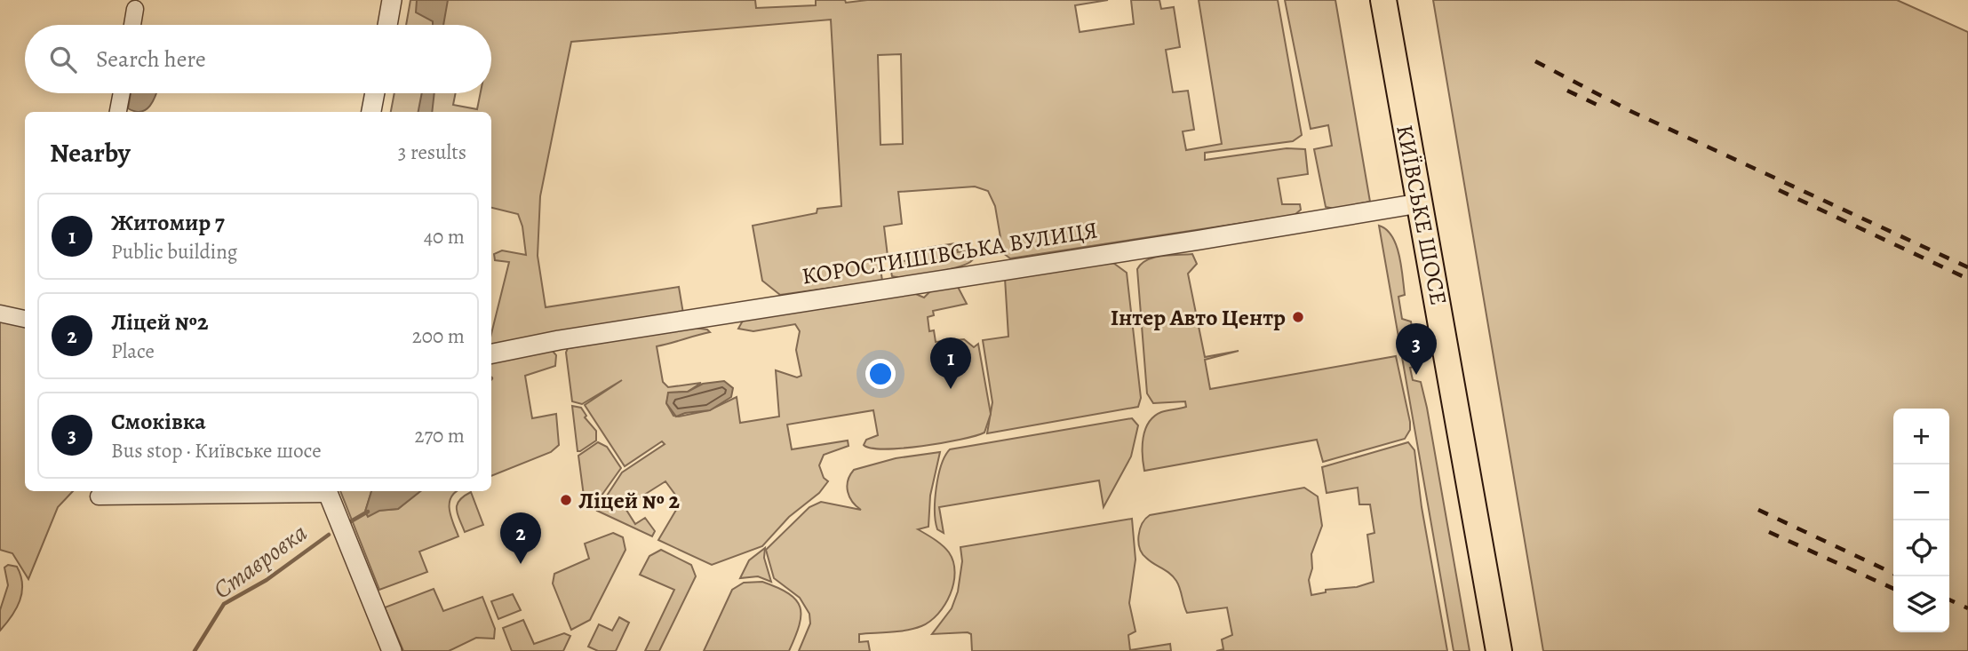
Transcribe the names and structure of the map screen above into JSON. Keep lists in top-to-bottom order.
{
  "streets": {
    "main road": ["КИЇВСЬКЕ ШОСЕ"],
    "street": ["КОРОСТИШІВСЬКА ВУЛИЦЯ"]
  },
  "crossings": [
    ["КИЇВСЬКЕ ШОСЕ", "КОРОСТИШІВСЬКА ВУЛИЦЯ"]
  ],
  "water": ["Ставровка"],
  "places": ["Інтер Авто Центр", "Ліцей № 2"],
  "page": {
    "search": "Search here",
    "heading": ["Nearby", "3 results"],
    "list": [
      {
        "mark": "1",
        "name": "Житомир 7",
        "note": "Public building",
        "value": "40 m"
      },
      {
        "mark": "2",
        "name": "Ліцей №2",
        "note": "Place",
        "value": "200 m"
      },
      {
        "mark": "3",
        "name": "Смоківка",
        "note": "Bus stop · Київське шосе",
        "value": "270 m"
      }
    ],
    "pins": ["3", "1", "2"],
    "map_buttons": ["+", "−"]
  }
}
